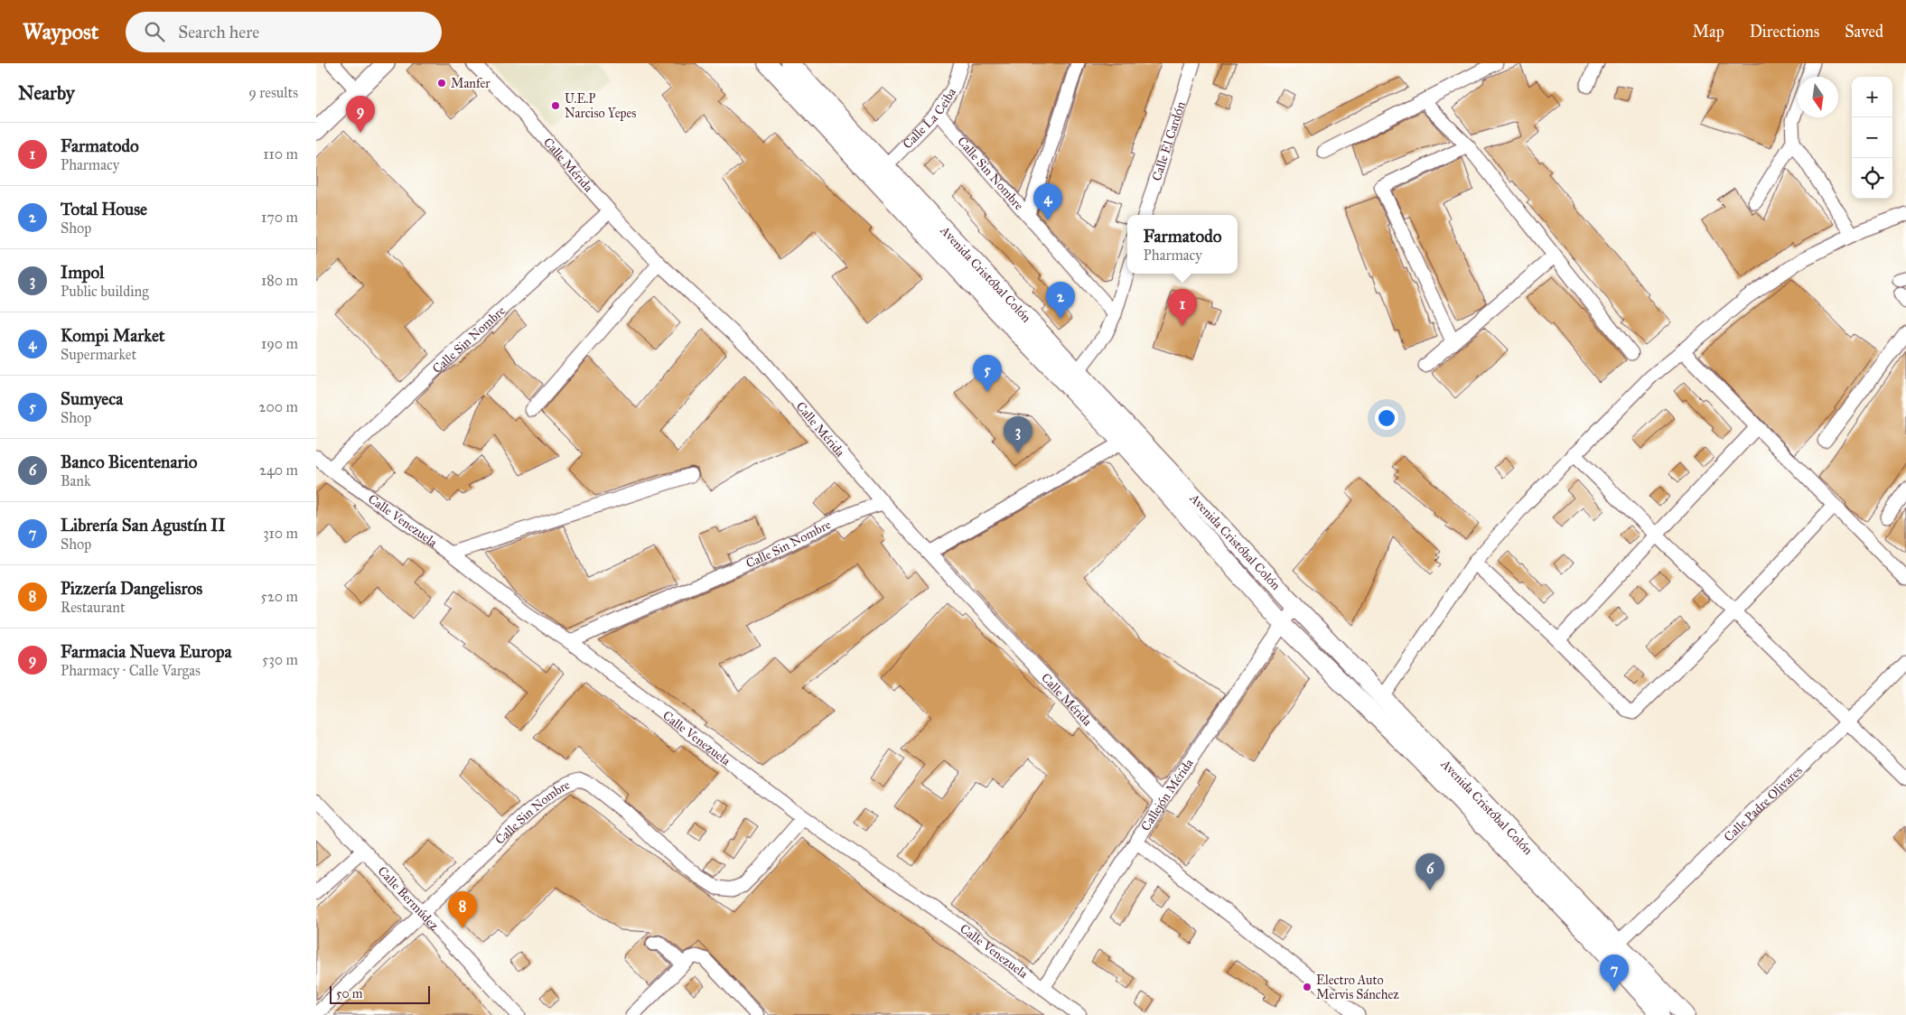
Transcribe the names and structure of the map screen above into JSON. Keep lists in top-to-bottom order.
{
  "streets": {
    "street": [
      "Calle La Ceiba",
      "Calle El Cardón",
      "Calle Mérida",
      "Calle Sin Nombre",
      "Avenida Cristóbal Colón",
      "Calle Venezuela",
      "Callejón Mérida",
      "Calle Padre Olivares",
      "Calle Bermúdez"
    ]
  },
  "crossings": [
    ["Calle La Ceiba", "Calle Sin Nombre"],
    ["Calle La Ceiba", "Avenida Cristóbal Colón"],
    ["Calle Mérida", "Calle Sin Nombre"],
    ["Calle Mérida", "Callejón Mérida"],
    ["Calle Sin Nombre", "Calle Venezuela"],
    ["Calle Sin Nombre", "Calle Bermúdez"],
    ["Avenida Cristóbal Colón", "Callejón Mérida"],
    ["Avenida Cristóbal Colón", "Calle Padre Olivares"],
    ["Calle Venezuela", "Callejón Mérida"]
  ],
  "places": ["Manfer", "U.E.P Narciso Yepes", "Electro Auto Mervis Sánchez"],
  "scale_bar": "50 m",
  "north": "bottom",
  "page": {
    "header": "Waypost",
    "search": "Search here",
    "nav": ["Map", "Directions", "Saved"],
    "heading": ["Nearby", "9 results"],
    "map_buttons": ["+", "−"],
    "pins": [
      "9",
      "4",
      "2",
      "1",
      "5",
      "3",
      "6",
      "8",
      "7"
    ],
    "list": [
      {
        "mark": "1",
        "name": "Farmatodo",
        "note": "Pharmacy",
        "value": "110 m"
      },
      {
        "mark": "2",
        "name": "Total House",
        "note": "Shop",
        "value": "170 m"
      },
      {
        "mark": "3",
        "name": "Impol",
        "note": "Public building",
        "value": "180 m"
      },
      {
        "mark": "4",
        "name": "Kompi Market",
        "note": "Supermarket",
        "value": "190 m"
      },
      {
        "mark": "5",
        "name": "Sumyeca",
        "note": "Shop",
        "value": "200 m"
      },
      {
        "mark": "6",
        "name": "Banco Bicentenario",
        "note": "Bank",
        "value": "240 m"
      },
      {
        "mark": "7",
        "name": "Librería San Agustín II",
        "note": "Shop",
        "value": "310 m"
      },
      {
        "mark": "8",
        "name": "Pizzería Dangelisros",
        "note": "Restaurant",
        "value": "520 m"
      },
      {
        "mark": "9",
        "name": "Farmacia Nueva Europa",
        "note": "Pharmacy · Calle Vargas",
        "value": "530 m"
      }
    ],
    "popup": ["Farmatodo", "Pharmacy"],
    "scale": "50 m"
  }
}
